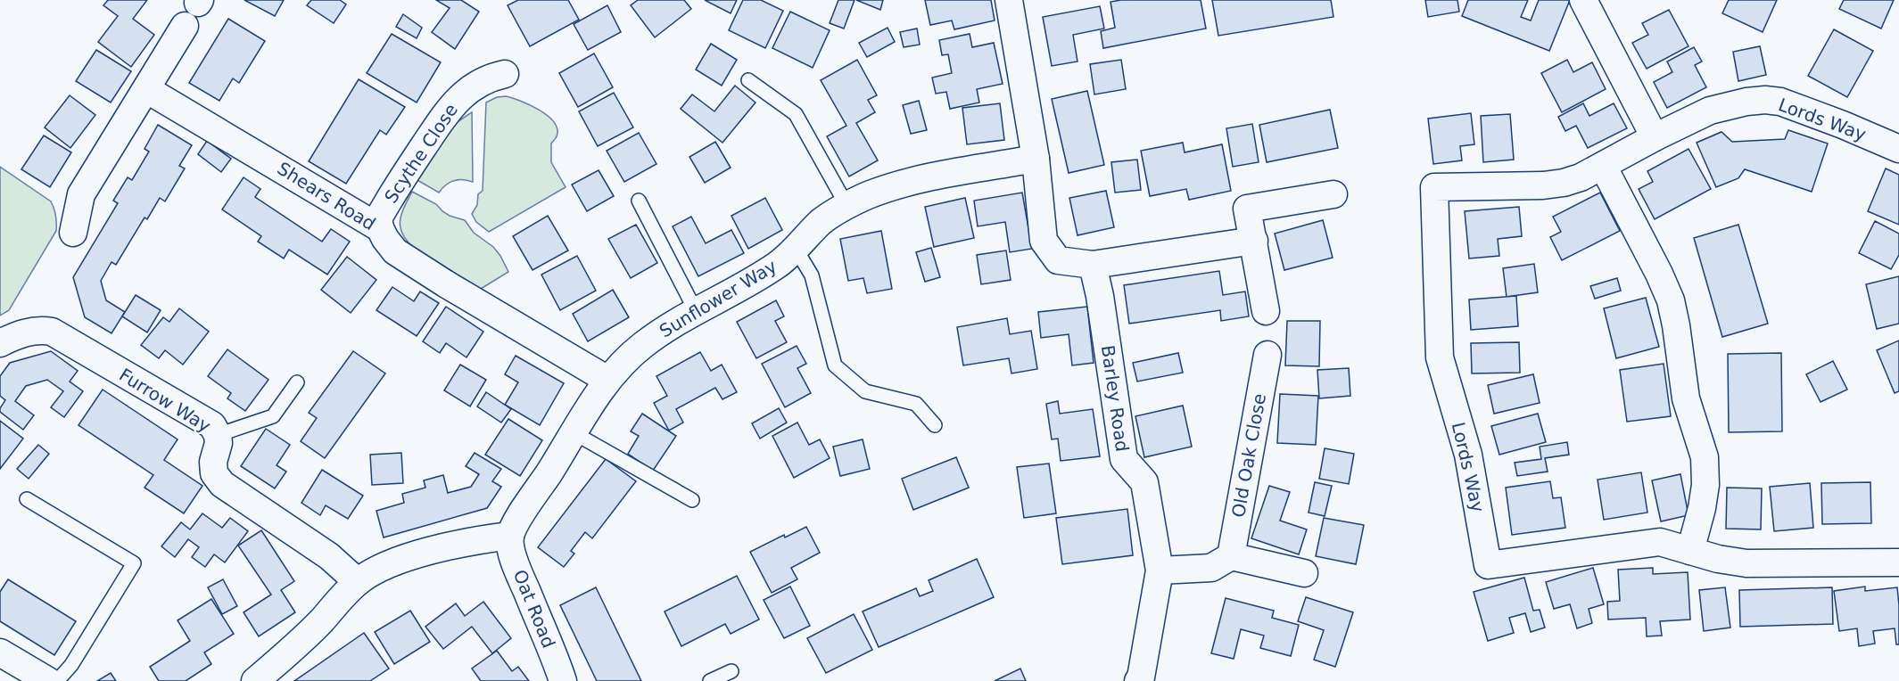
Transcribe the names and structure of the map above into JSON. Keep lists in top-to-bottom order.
{
  "streets": {
    "street": [
      "Lords Way",
      "Scythe Close",
      "Shears Road",
      "Sunflower Way",
      "Barley Road",
      "Furrow Way",
      "Old Oak Close",
      "Oat Road"
    ]
  },
  "crossings": [
    ["Scythe Close", "Shears Road"],
    ["Shears Road", "Sunflower Way"],
    ["Sunflower Way", "Oat Road"]
  ]
}
